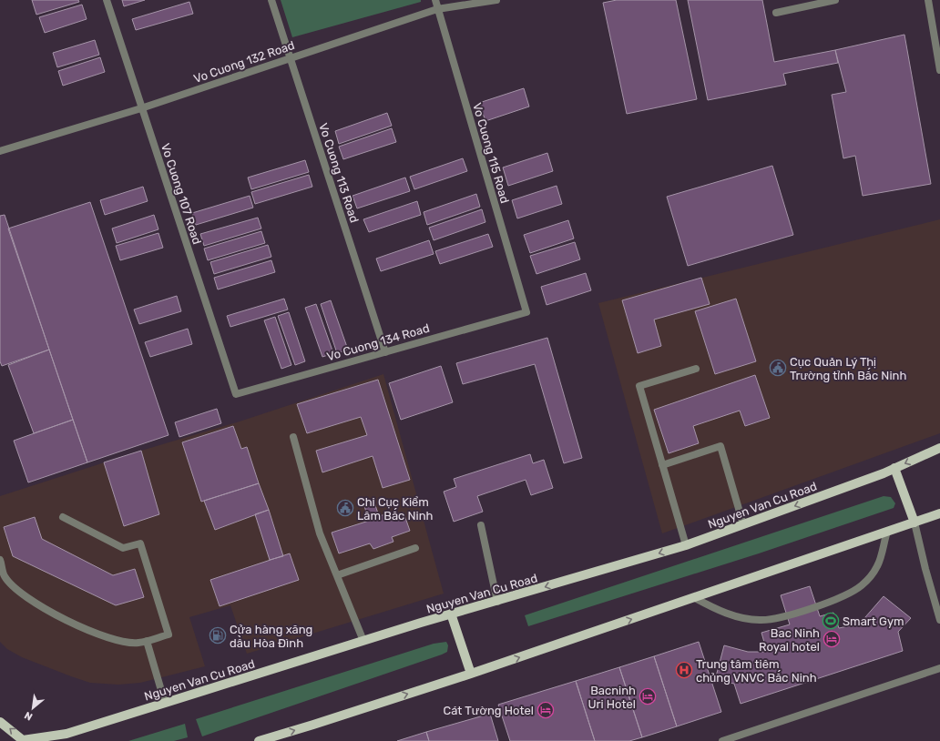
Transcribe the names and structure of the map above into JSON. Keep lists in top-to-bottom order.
{
  "streets": {
    "main road": ["Nguyen Van Cu Road"],
    "street": [
      "Vo Cuong 132 Road",
      "Vo Cuong 115 Road",
      "Vo Cuong 113 Road",
      "Vo Cuong 107 Road",
      "Vo Cuong 134 Road"
    ]
  },
  "crossings": [
    ["Vo Cuong 132 Road", "Vo Cuong 115 Road"],
    ["Vo Cuong 132 Road", "Vo Cuong 113 Road"],
    ["Vo Cuong 132 Road", "Vo Cuong 107 Road"],
    ["Vo Cuong 115 Road", "Vo Cuong 134 Road"],
    ["Vo Cuong 113 Road", "Vo Cuong 134 Road"],
    ["Vo Cuong 107 Road", "Vo Cuong 134 Road"]
  ],
  "places": {
    "public building": ["Cục Quản Lý Thị Trường tỉnh Bắc Ninh", "Chi Cục Kiểm Lâm Bắc Ninh"],
    "sports": ["Smart Gym"],
    "fuel station": ["Cửa hàng xăng dầu Hòa Đình"],
    "hotel": ["Bac Ninh Royal hotel", "Bacninh Uri Hotel", "Cát Tường Hotel"],
    "hospital": ["Trung tâm tiêm chủng VNVC Bắc Ninh"]
  },
  "north": "bottom left"
}
